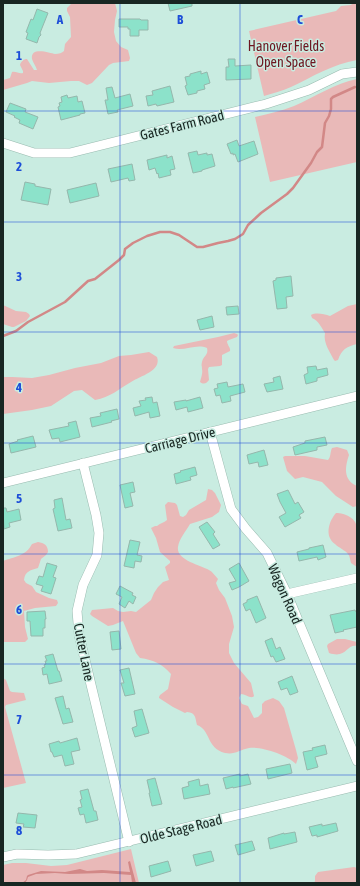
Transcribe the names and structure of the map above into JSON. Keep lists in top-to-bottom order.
{
  "streets": {
    "street": [
      "Gates Farm Road",
      "Carriage Drive",
      "Wagon Road",
      "Cutter Lane",
      "Olde Stage Road"
    ]
  },
  "crossings": [
    ["Carriage Drive", "Wagon Road"],
    ["Carriage Drive", "Cutter Lane"],
    ["Cutter Lane", "Olde Stage Road"]
  ],
  "parks": ["Hanover Fields Open Space"],
  "grid": {
    "columns": ["A", "B", "C"],
    "rows": [
      "1",
      "2",
      "3",
      "4",
      "5",
      "6",
      "7",
      "8"
    ]
  }
}
